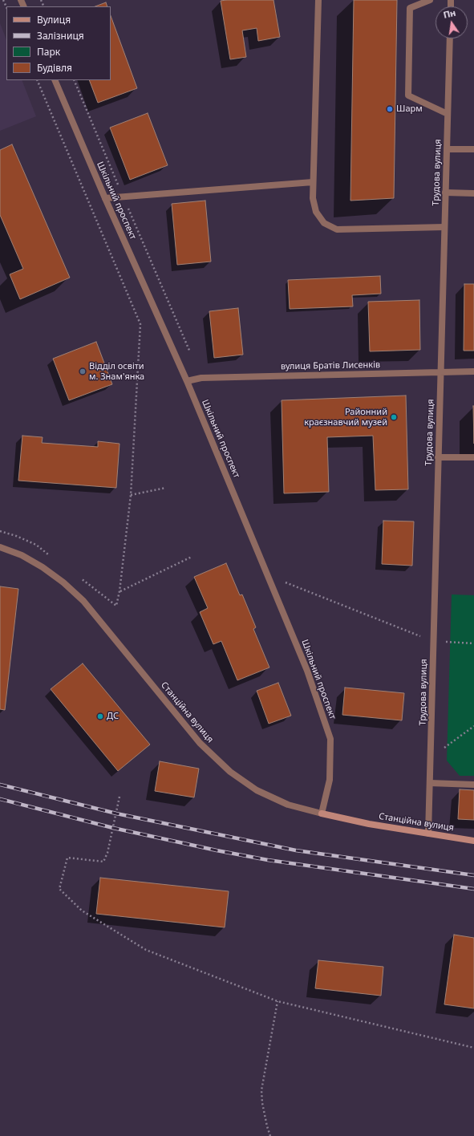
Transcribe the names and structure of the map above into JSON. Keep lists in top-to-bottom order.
{
  "streets": {
    "street": [
      "Трудова вулиця",
      "Шкільний проспект",
      "вулиця Братів Лисенків",
      "Станційна вулиця"
    ]
  },
  "crossings": [
    ["Трудова вулиця", "вулиця Братів Лисенків"],
    ["Трудова вулиця", "Станційна вулиця"],
    ["Шкільний проспект", "вулиця Братів Лисенків"],
    ["Шкільний проспект", "Станційна вулиця"]
  ],
  "places": [
    "Шарм",
    "Відділ освіти м. Знам'янка",
    "Районний краєзнавчий музей",
    "ДС"
  ],
  "legend": [
    "Вулиця",
    "Залізниця",
    "Парк",
    "Будівля"
  ],
  "north": "top"
}
